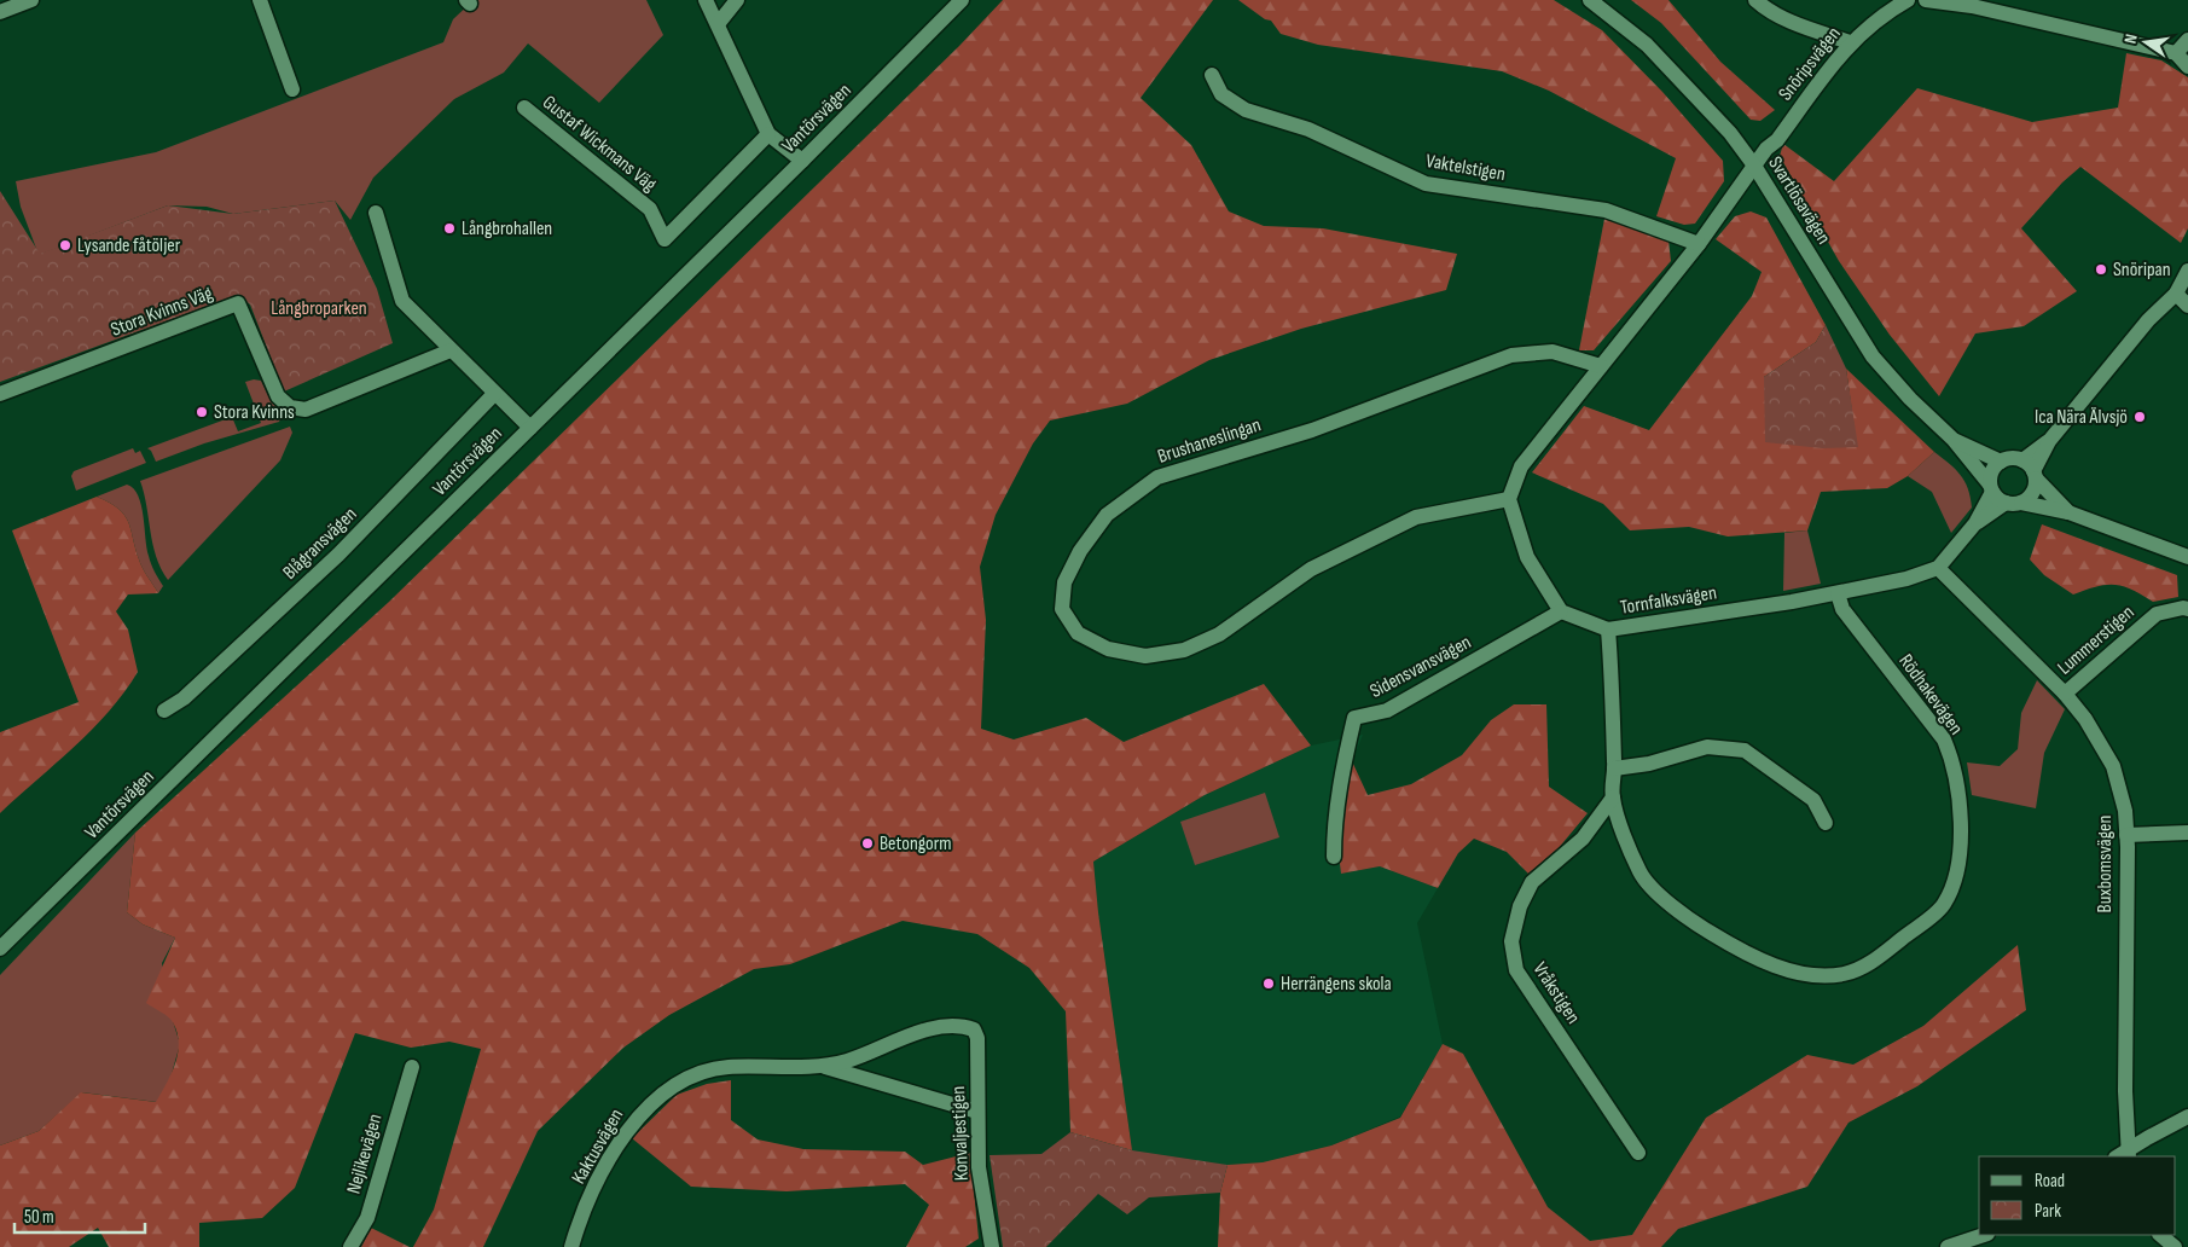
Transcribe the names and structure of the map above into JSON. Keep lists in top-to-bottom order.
{
  "streets": {
    "street": [
      "Snöripsvägen",
      "Vantörsvägen",
      "Gustaf Wickmans Väg",
      "Vaktelstigen",
      "Svartlösavägen",
      "Stora Kvinns Väg",
      "Brushaneslingan",
      "Blågransvägen",
      "Tornfalksvägen",
      "Lummerstigen",
      "Sidensvansvägen",
      "Rödhakevägen",
      "Buxbomsvägen",
      "Vråkstigen",
      "Konvaljestigen",
      "Kaktusvägen",
      "Nejlikevägen"
    ]
  },
  "crossings": [
    ["Snöripsvägen", "Svartlösavägen"],
    ["Svartlösavägen", "Tornfalksvägen"],
    ["Tornfalksvägen", "Sidensvansvägen"],
    ["Tornfalksvägen", "Rödhakevägen"],
    ["Tornfalksvägen", "Buxbomsvägen"],
    ["Lummerstigen", "Buxbomsvägen"],
    ["Rödhakevägen", "Vråkstigen"],
    ["Konvaljestigen", "Kaktusvägen"]
  ],
  "parks": ["Långbroparken"],
  "places": [
    "Långbrohallen",
    "Lysande fåtöljer",
    "Snöripan",
    "Stora Kvinns",
    "Ica Nära Älvsjö",
    "Betongorm",
    "Herrängens skola"
  ],
  "legend": ["Road", "Park"],
  "scale_bar": "50 m",
  "north": "left"
}
